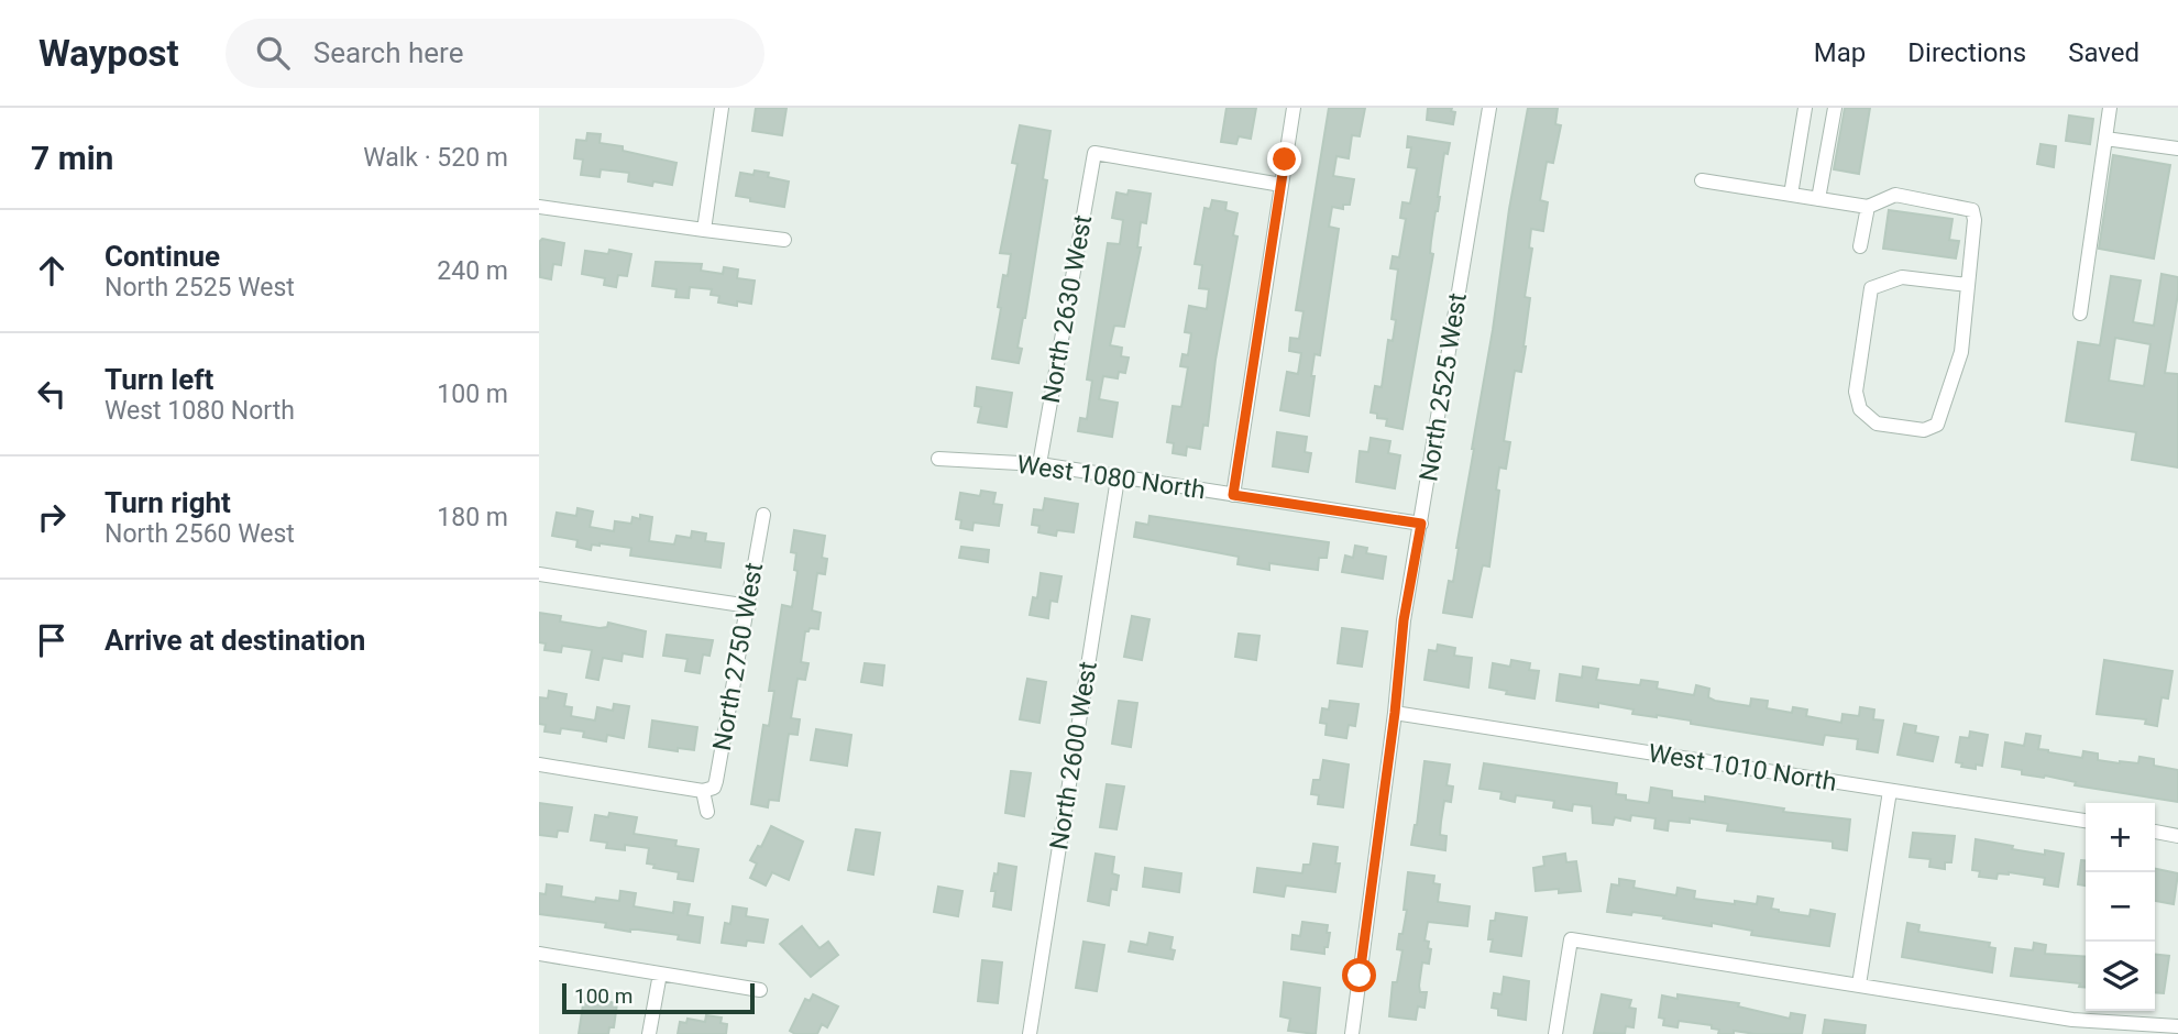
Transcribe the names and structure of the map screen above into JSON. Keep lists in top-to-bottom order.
{
  "streets": {
    "street": [
      "North 2630 West",
      "North 2525 West",
      "West 1080 North",
      "North 2750 West",
      "North 2600 West",
      "West 1010 North"
    ]
  },
  "crossings": [
    ["North 2630 West", "West 1080 North"],
    ["North 2525 West", "West 1080 North"],
    ["North 2525 West", "West 1010 North"],
    ["West 1080 North", "North 2600 West"]
  ],
  "scale_bar": "100 m",
  "page": {
    "header": "Waypost",
    "search": "Search here",
    "nav": ["Map", "Directions", "Saved"],
    "heading": ["7 min", "Walk · 520 m"],
    "list": [
      ["Continue", "North 2525 West", "240 m"],
      ["Turn left", "West 1080 North", "100 m"],
      ["Turn right", "North 2560 West", "180 m"],
      "Arrive at destination"
    ],
    "map_buttons": ["+", "−"],
    "scale": "100 m"
  }
}
